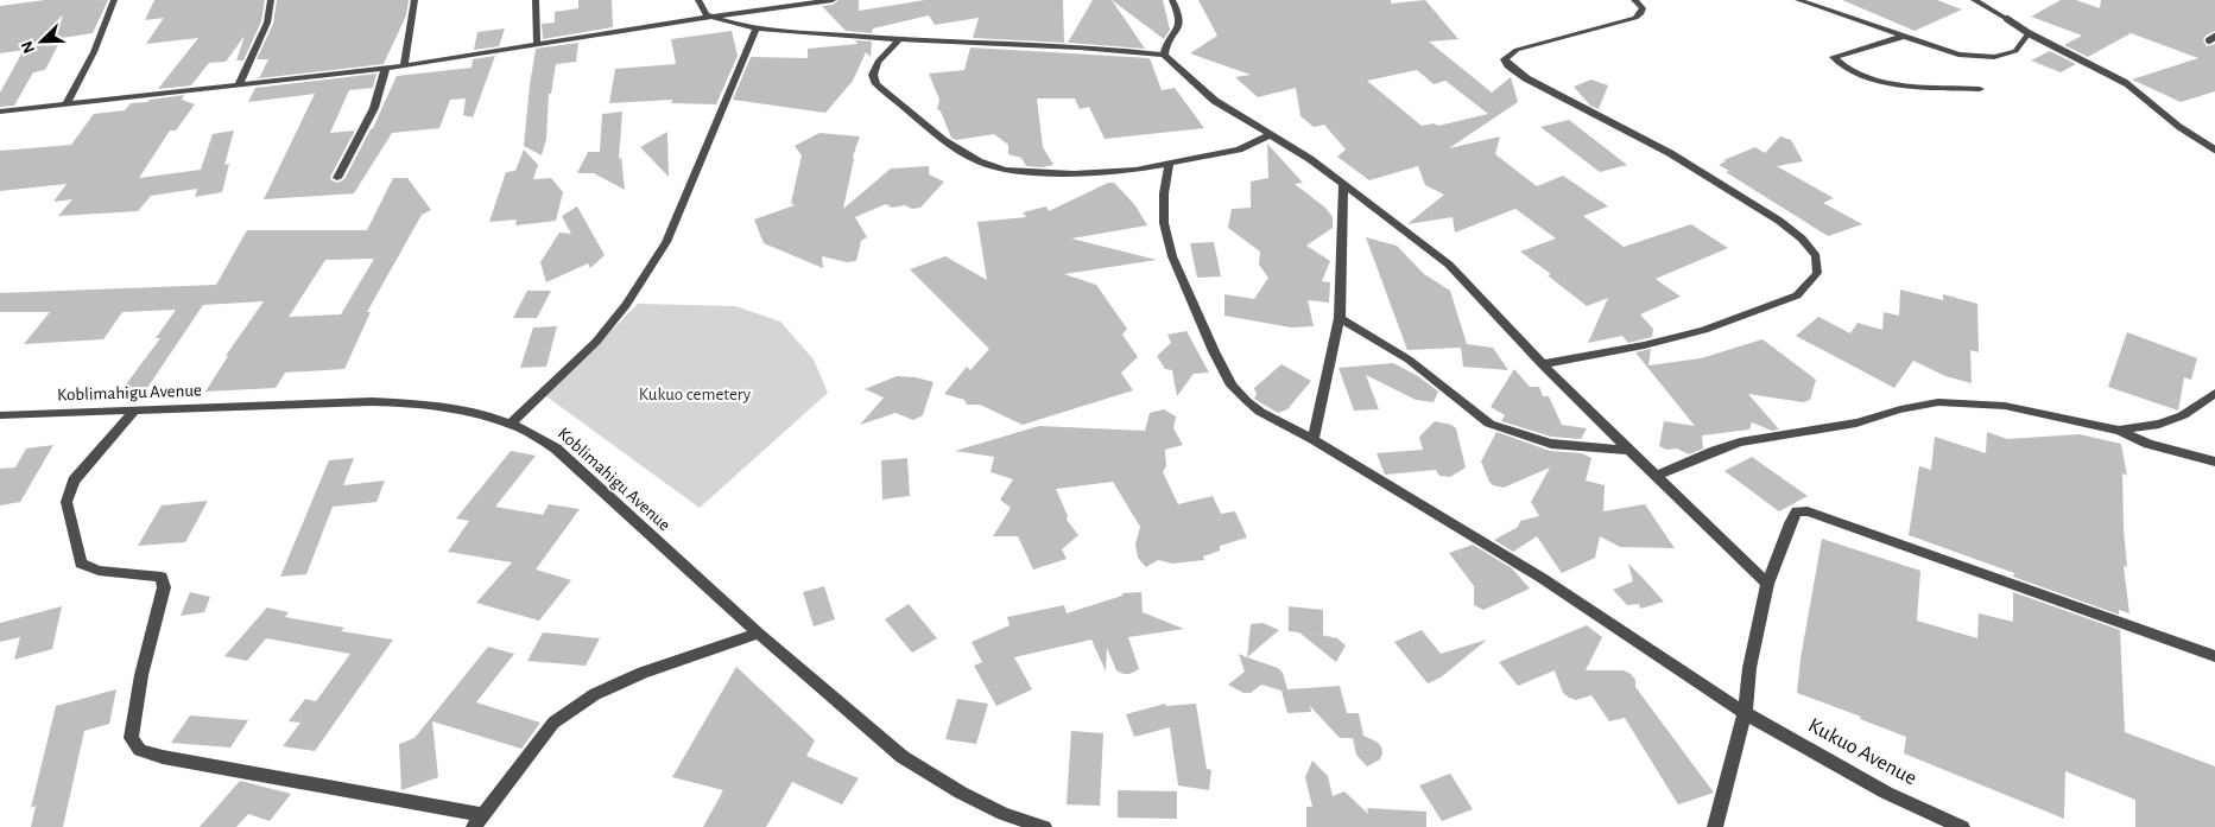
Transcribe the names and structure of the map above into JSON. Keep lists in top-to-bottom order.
{
  "streets": {
    "street": ["Koblimahigu Avenue", "Kukuo Avenue"]
  },
  "parks": ["Kukuo cemetery"],
  "north": "bottom left"
}
